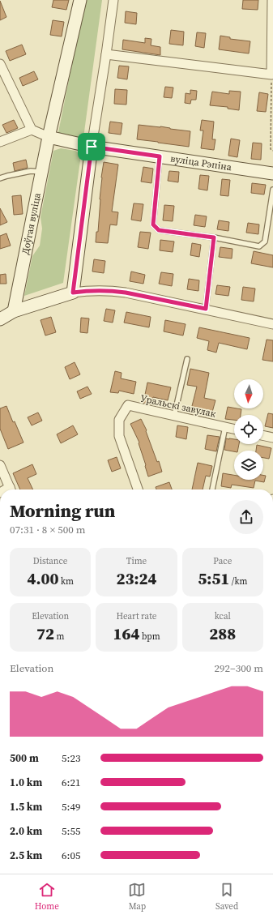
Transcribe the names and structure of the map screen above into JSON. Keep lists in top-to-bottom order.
{
  "streets": {
    "street": ["вуліца Рэпіна", "Доўгая вуліца", "Уральскі завулак"]
  },
  "north": "bottom",
  "page": {
    "heading": ["Morning run", "07:31 · 8 × 500 m"],
    "stats": [
      ["Distance", "4.00 km"],
      ["Time", "23:24"],
      ["Pace", "5:51 /km"],
      ["Elevation", "72 m"],
      ["Heart rate", "164 bpm"],
      ["kcal", "288"]
    ],
    "chart": ["Elevation", "292–300 m"],
    "list": [
      {
        "name": "500 m",
        "note": "5:23"
      },
      {
        "name": "1.0 km",
        "note": "6:21"
      },
      {
        "name": "1.5 km",
        "note": "5:49"
      },
      {
        "name": "2.0 km",
        "note": "5:55"
      },
      {
        "name": "2.5 km",
        "note": "6:05"
      }
    ],
    "tabs": ["Home", "Map", "Saved"]
  }
}
